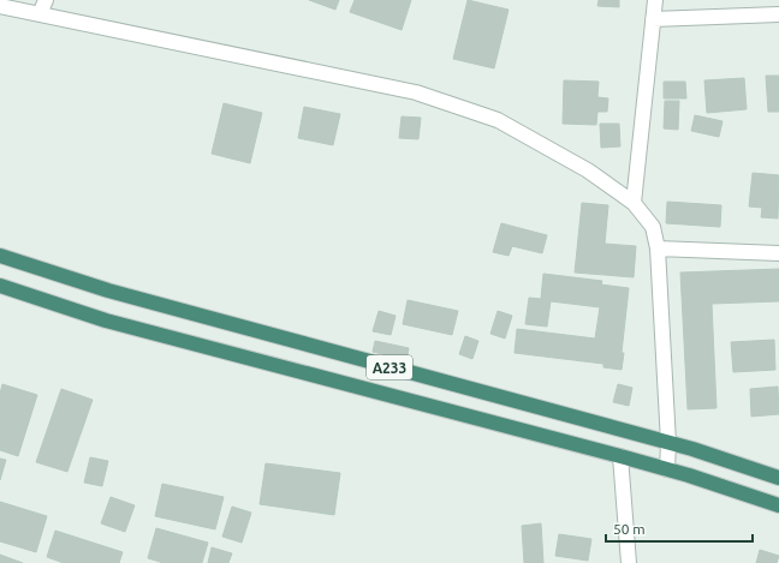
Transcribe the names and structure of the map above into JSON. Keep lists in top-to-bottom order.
{
  "streets": {
    "highway": ["A233"]
  },
  "scale_bar": "50 m"
}
